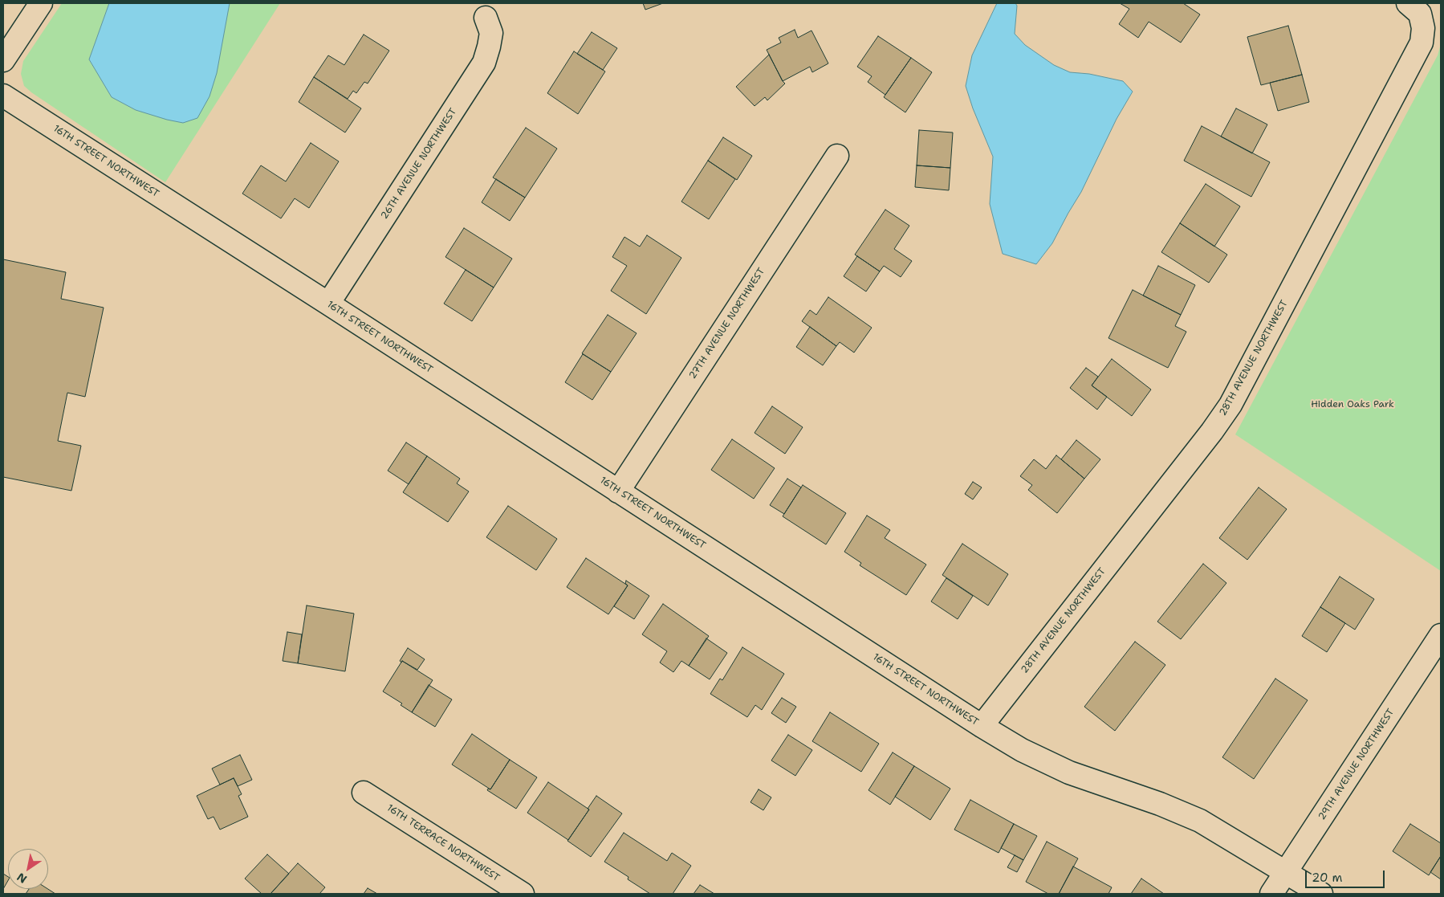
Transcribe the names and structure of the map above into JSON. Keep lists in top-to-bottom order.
{
  "streets": {
    "street": [
      "16TH STREET NORTHWEST",
      "26TH AVENUE NORTHWEST",
      "27TH AVENUE NORTHWEST",
      "28TH AVENUE NORTHWEST",
      "29TH AVENUE NORTHWEST",
      "16TH TERRACE NORTHWEST"
    ]
  },
  "crossings": [
    ["16TH STREET NORTHWEST", "26TH AVENUE NORTHWEST"],
    ["16TH STREET NORTHWEST", "27TH AVENUE NORTHWEST"],
    ["16TH STREET NORTHWEST", "28TH AVENUE NORTHWEST"],
    ["16TH STREET NORTHWEST", "29TH AVENUE NORTHWEST"]
  ],
  "parks": ["Hidden Oaks Park"],
  "scale_bar": "20 m",
  "north": "bottom left"
}
